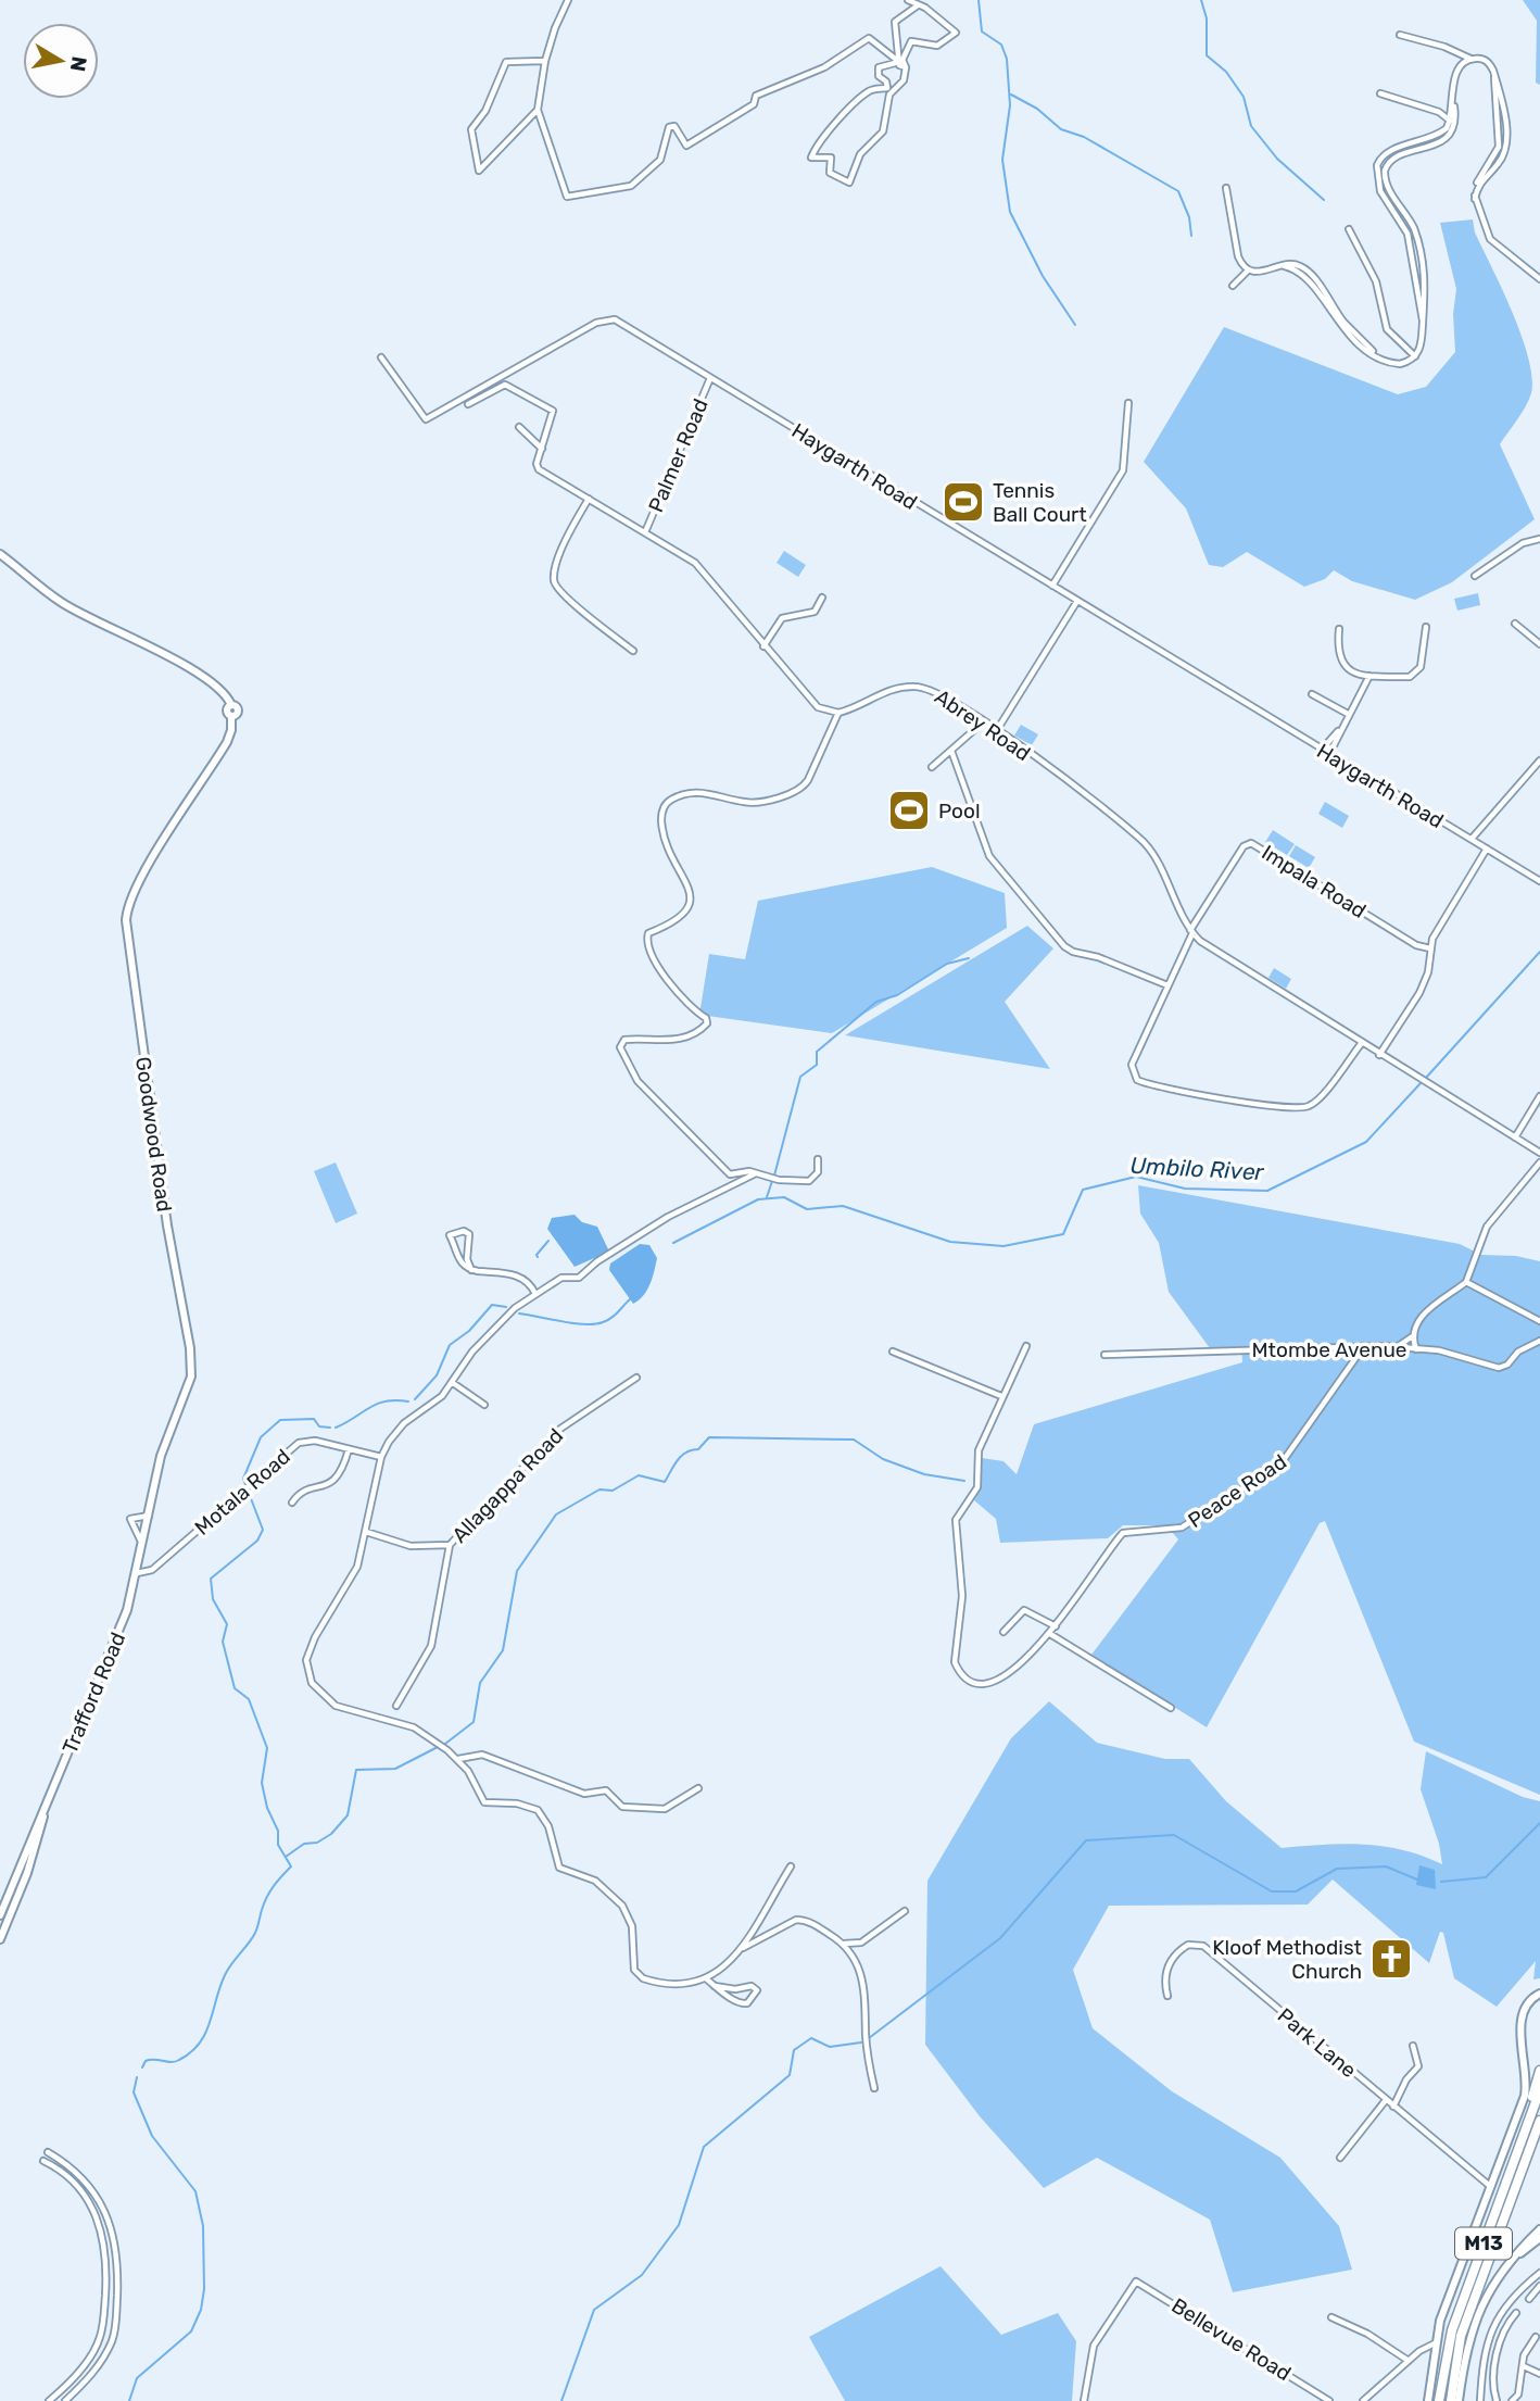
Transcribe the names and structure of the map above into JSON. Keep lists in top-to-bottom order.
{
  "streets": {
    "highway": ["M13"],
    "street": [
      "Palmer Road",
      "Haygarth Road",
      "Abrey Road",
      "Impala Road",
      "Goodwood Road",
      "Mtombe Avenue",
      "Allagappa Road",
      "Peace Road",
      "Motala Road",
      "Trafford Road",
      "Park Lane",
      "Bellevue Road"
    ]
  },
  "crossings": [
    ["Palmer Road", "Haygarth Road"],
    ["Abrey Road", "Impala Road"],
    ["Goodwood Road", "Motala Road"],
    ["Goodwood Road", "Trafford Road"],
    ["Mtombe Avenue", "Peace Road"],
    ["Motala Road", "Trafford Road"]
  ],
  "water": ["Umbilo River"],
  "places": {
    "sports": ["Tennis Ball Court", "Pool"],
    "church": ["Kloof Methodist Church"]
  },
  "north": "right"
}
